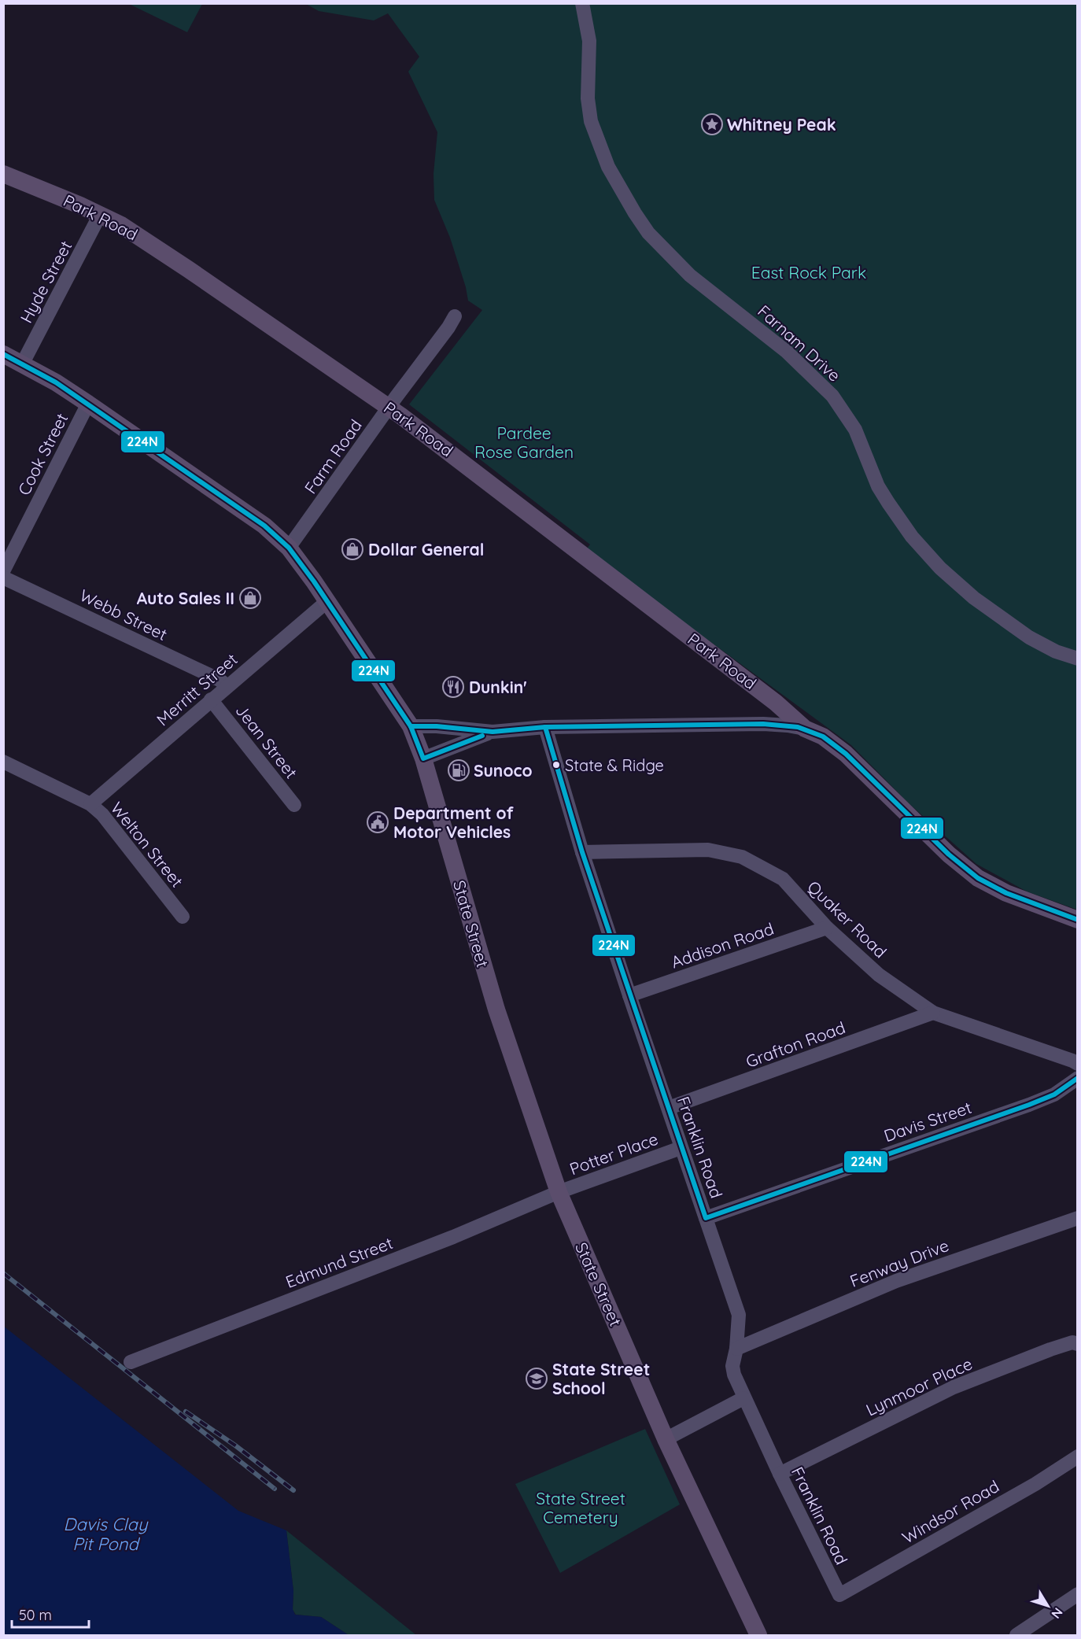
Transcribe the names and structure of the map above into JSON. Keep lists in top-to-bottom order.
{
  "streets": {
    "main road": ["Park Road", "State Street"],
    "street": [
      "Hyde Street",
      "Farnam Drive",
      "Cook Street",
      "Farm Road",
      "Webb Street",
      "Merritt Street",
      "Jean Street",
      "Welton Street",
      "Quaker Road",
      "Addison Road",
      "Grafton Road",
      "Davis Street",
      "Franklin Road",
      "Potter Place",
      "Edmund Street",
      "Fenway Drive",
      "Lynmoor Place",
      "Windsor Road"
    ]
  },
  "crossings": [
    ["Park Road", "Hyde Street"],
    ["Park Road", "Farm Road"],
    ["Hyde Street", "State Street"],
    ["Cook Street", "State Street"],
    ["Farm Road", "State Street"],
    ["Webb Street", "Merritt Street"],
    ["Merritt Street", "Jean Street"],
    ["Merritt Street", "Welton Street"],
    ["Merritt Street", "State Street"],
    ["Quaker Road", "Addison Road"],
    ["Quaker Road", "Grafton Road"],
    ["Quaker Road", "Franklin Road"],
    ["State Street", "Potter Place"],
    ["State Street", "Edmund Street"],
    ["Addison Road", "Franklin Road"],
    ["Grafton Road", "Franklin Road"],
    ["Davis Street", "Franklin Road"],
    ["Franklin Road", "Potter Place"],
    ["Franklin Road", "Fenway Drive"],
    ["Franklin Road", "Lynmoor Place"],
    ["Franklin Road", "Windsor Road"],
    ["Potter Place", "Edmund Street"]
  ],
  "water": ["Davis Clay Pit Pond"],
  "parks": ["East Rock Park", "Pardee Rose Garden", "State Street Cemetery"],
  "places": {
    "place": ["Whitney Peak"],
    "shop": ["Dollar General", "Auto Sales II"],
    "restaurant": ["Dunkin'"],
    "other": ["State & Ridge"],
    "fuel station": ["Sunoco"],
    "public building": ["Department of Motor Vehicles"],
    "school or university": ["State Street School"]
  },
  "lines": ["transit line 224N"],
  "scale_bar": "50 m",
  "north": "bottom right"
}
